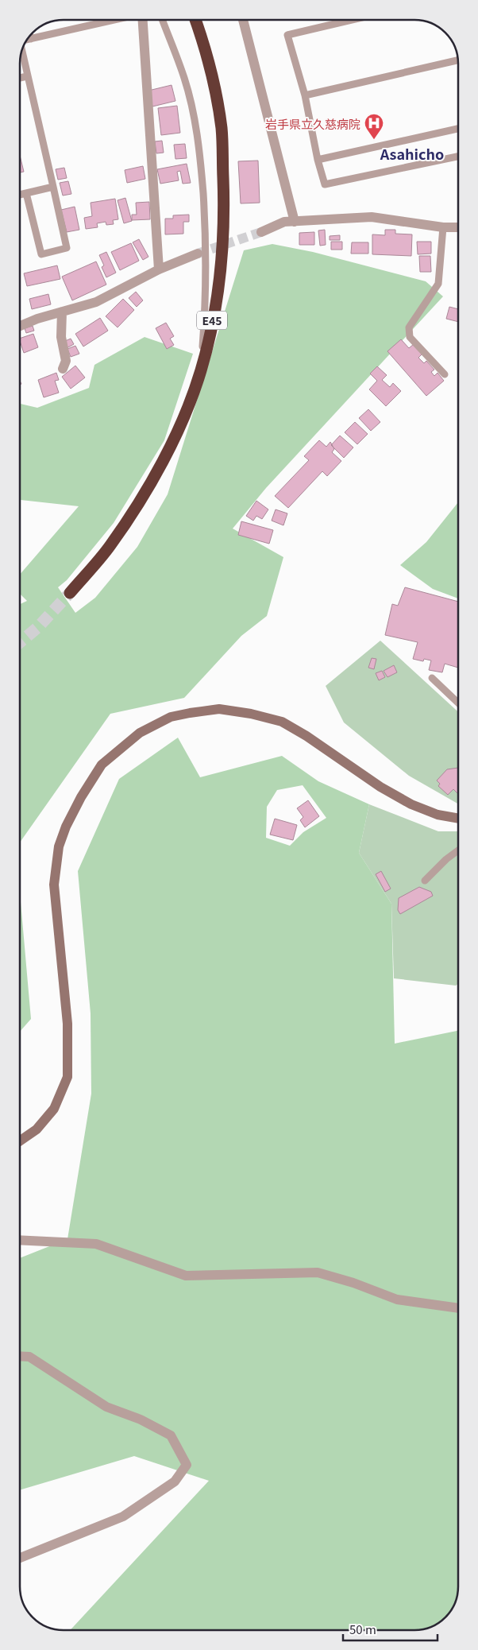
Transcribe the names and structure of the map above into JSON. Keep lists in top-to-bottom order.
{
  "streets": {
    "highway": ["E45"]
  },
  "districts": ["Asahicho"],
  "places": {
    "hospital": ["岩手県立久慈病院"]
  },
  "scale_bar": "50 m"
}
